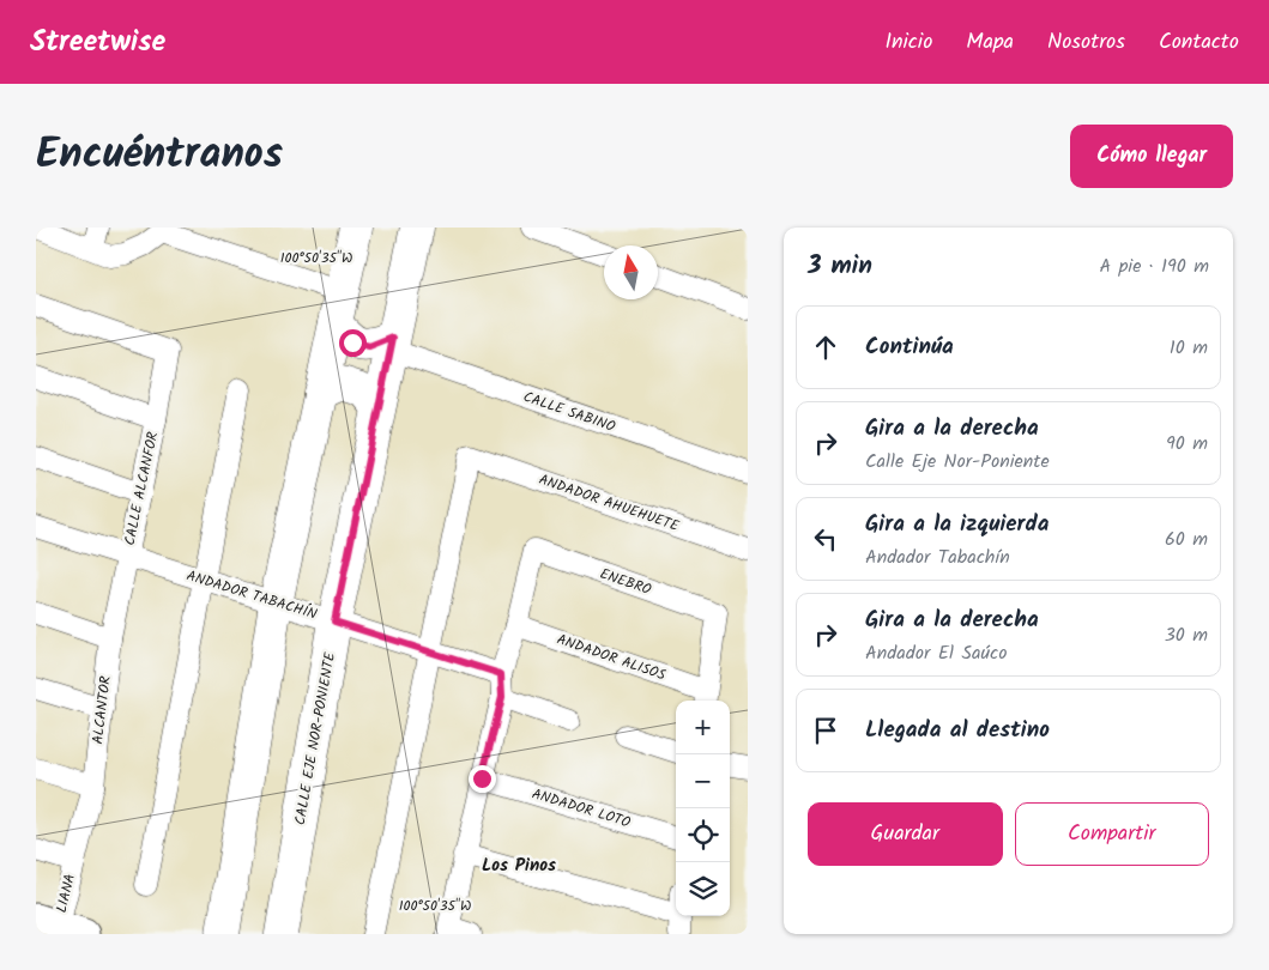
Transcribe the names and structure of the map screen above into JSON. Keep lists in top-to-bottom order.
{
  "streets": {
    "main road": ["CALLE EJE NOR-PONIENTE"],
    "street": [
      "CALLE SABINO",
      "CALLE ALCANFOR",
      "ANDADOR AHUEHUETE",
      "ENEBRO",
      "ANDADOR TABACHÍN",
      "ANDADOR ALISOS",
      "ALCANTOR",
      "ANDADOR LOTO",
      "LIANA"
    ]
  },
  "crossings": [
    ["CALLE SABINO", "CALLE EJE NOR-PONIENTE"],
    ["CALLE ALCANFOR", "ANDADOR TABACHÍN"],
    ["CALLE ALCANFOR", "ALCANTOR"],
    ["ANDADOR AHUEHUETE", "ANDADOR TABACHÍN"],
    ["ENEBRO", "ANDADOR ALISOS"],
    ["ANDADOR TABACHÍN", "ALCANTOR"],
    ["ANDADOR TABACHÍN", "CALLE EJE NOR-PONIENTE"],
    ["ALCANTOR", "LIANA"]
  ],
  "districts": ["Los Pinos"],
  "north": "top",
  "page": {
    "header": "Streetwise",
    "nav": [
      "Inicio",
      "Mapa",
      "Nosotros",
      "Contacto"
    ],
    "title": "Encuéntranos",
    "buttons": [
      "Cómo llegar",
      ["Guardar", "Compartir"]
    ],
    "heading": ["3 min", "A pie · 190 m"],
    "list": [
      ["Continúa", "10 m"],
      ["Gira a la derecha", "Calle Eje Nor-Poniente", "90 m"],
      ["Gira a la izquierda", "Andador Tabachín", "60 m"],
      ["Gira a la derecha", "Andador El Saúco", "30 m"],
      "Llegada al destino"
    ],
    "map_buttons": ["+", "−"]
  },
  "coordinates": ["100°50'35\"W"]
}
